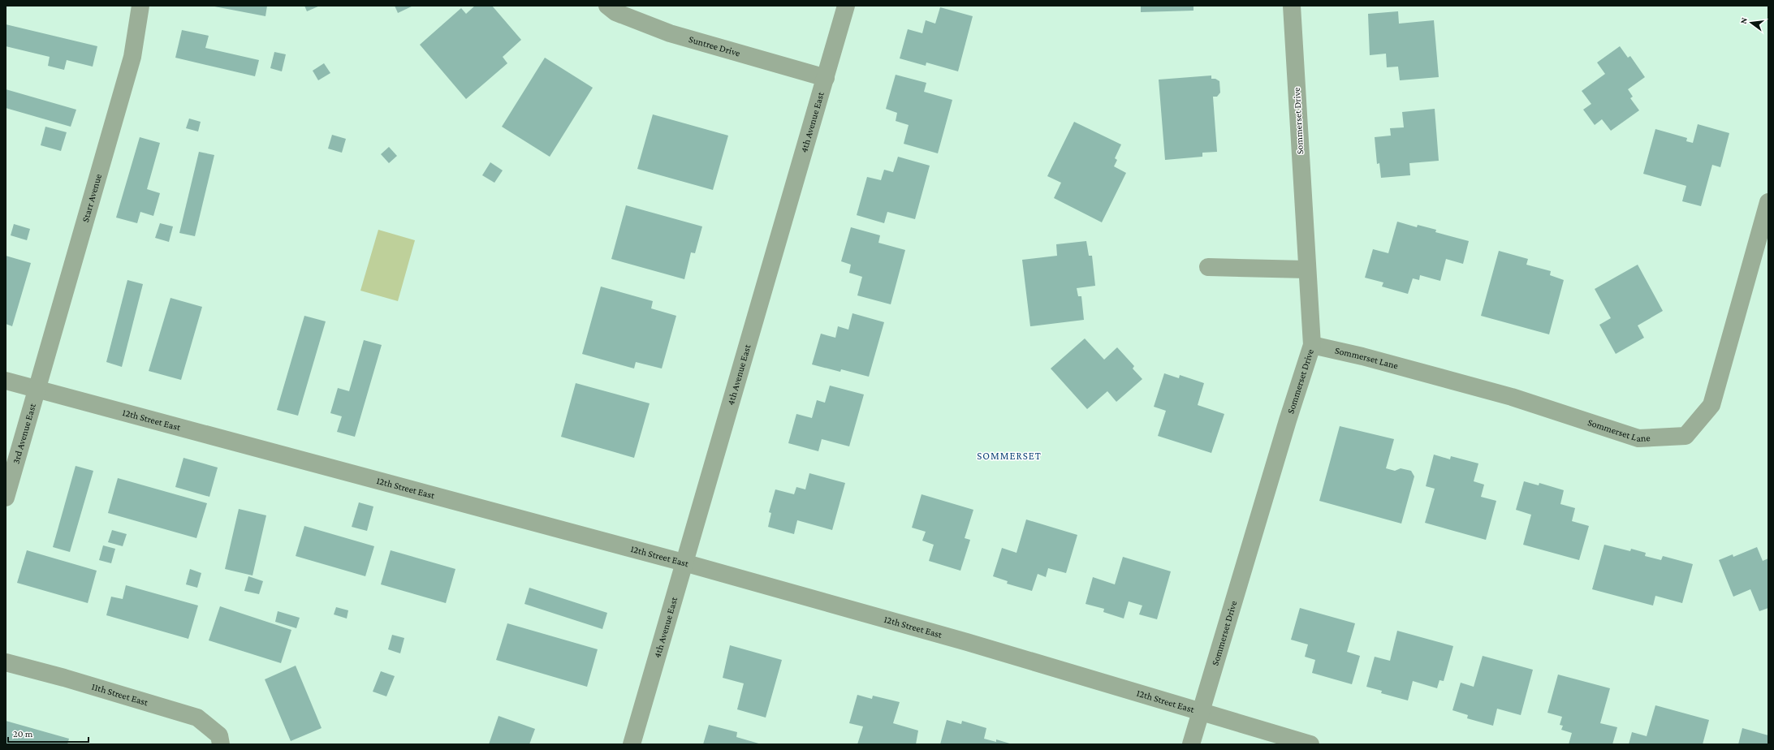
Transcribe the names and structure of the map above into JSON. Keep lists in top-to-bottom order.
{
  "streets": {
    "street": [
      "Suntree Drive",
      "Sommerset Drive",
      "4th Avenue East",
      "Starr Avenue",
      "Sommerset Lane",
      "12th Street East",
      "3rd Avenue East",
      "11th Street East"
    ]
  },
  "crossings": [
    ["Suntree Drive", "4th Avenue East"],
    ["Sommerset Drive", "Sommerset Lane"],
    ["Sommerset Drive", "12th Street East"],
    ["4th Avenue East", "12th Street East"],
    ["Starr Avenue", "12th Street East"],
    ["Starr Avenue", "3rd Avenue East"],
    ["12th Street East", "3rd Avenue East"]
  ],
  "districts": ["SOMMERSET"],
  "scale_bar": "20 m",
  "north": "left"
}
